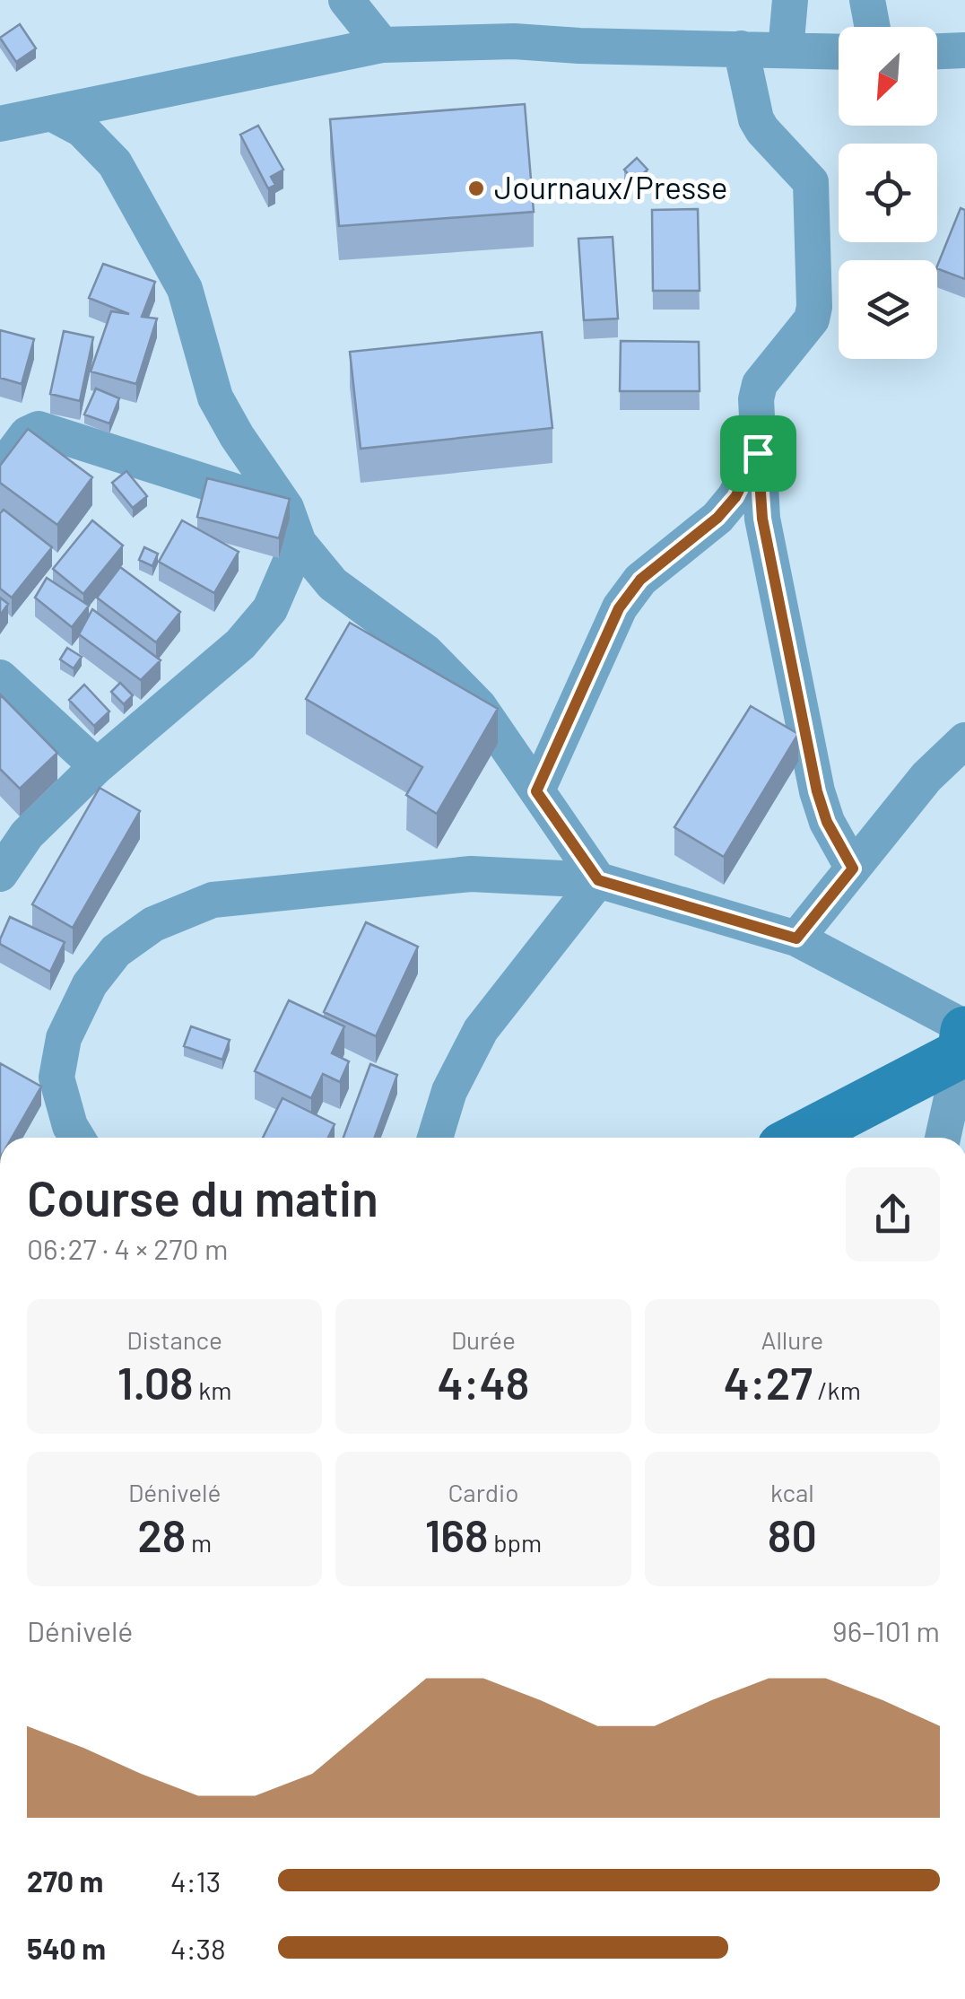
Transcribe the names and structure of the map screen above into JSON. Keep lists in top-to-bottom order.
{
  "places": ["Journaux/Presse"],
  "north": "bottom left",
  "page": {
    "heading": ["Course du matin", "06:27 · 4 × 270 m"],
    "stats": [
      ["Distance", "1.08 km"],
      ["Durée", "4:48"],
      ["Allure", "4:27 /km"],
      ["Dénivelé", "28 m"],
      ["Cardio", "168 bpm"],
      ["kcal", "80"]
    ],
    "chart": ["Dénivelé", "96–101 m"],
    "list": [
      {
        "name": "270 m",
        "note": "4:13"
      },
      {
        "name": "540 m",
        "note": "4:38"
      }
    ]
  }
}
